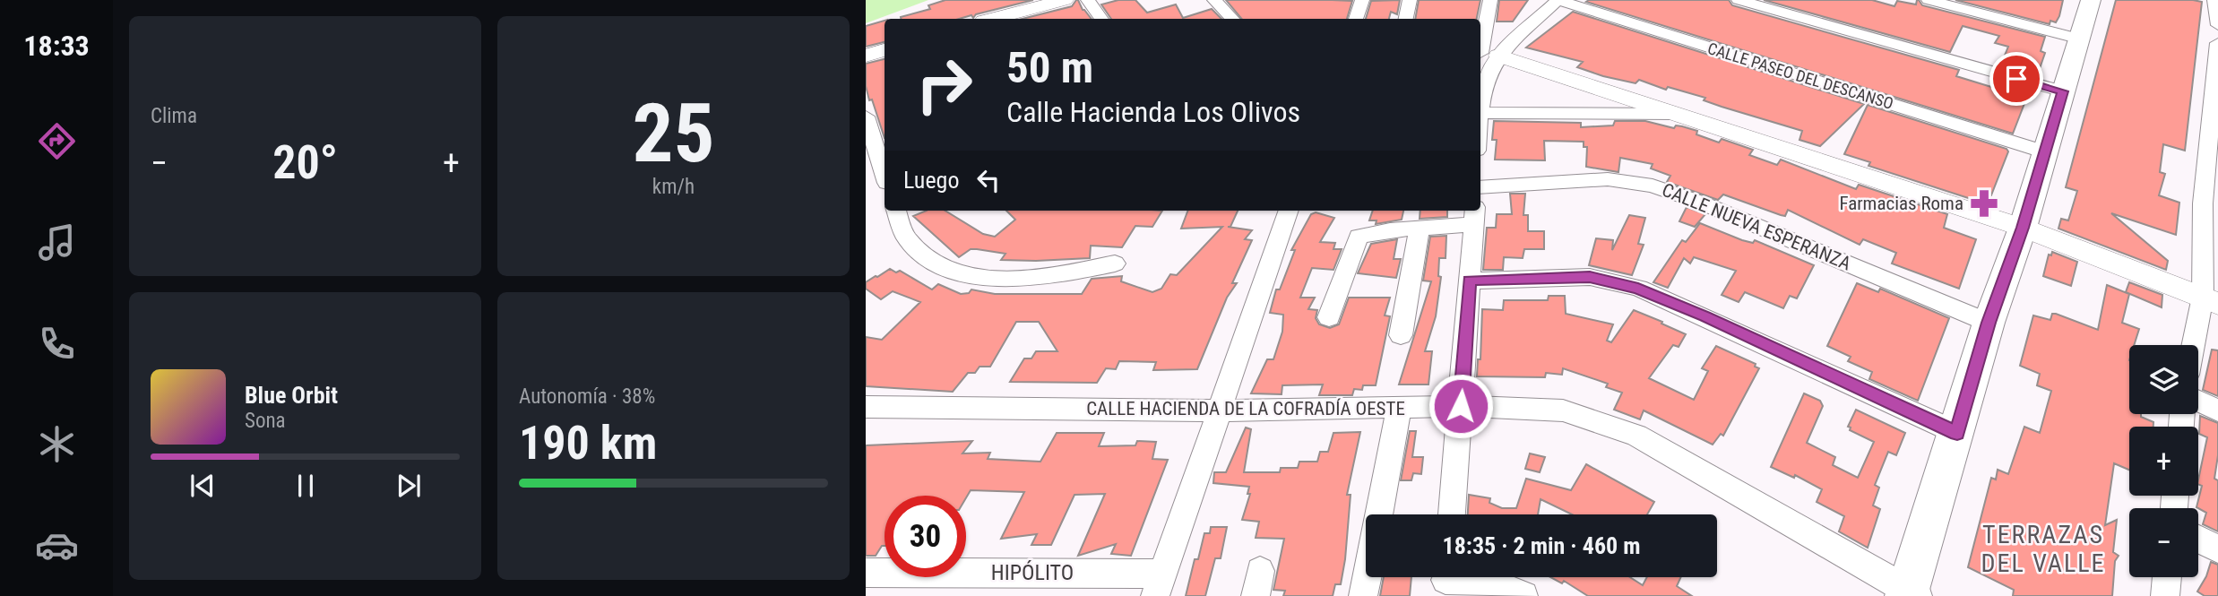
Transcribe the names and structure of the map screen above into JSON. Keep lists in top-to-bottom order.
{
  "streets": {
    "street": [
      "CALLE PASEO DEL DESCANSO",
      "CALLE NUEVA ESPERANZA",
      "CALLE HACIENDA DE LA COFRADÍA OESTE",
      "HIPÓLITO"
    ]
  },
  "districts": ["TERRAZAS DEL VALLE"],
  "places": {
    "pharmacy": ["Farmacias Roma"]
  },
  "page": {
    "tabs": "18:33",
    "tile": [
      "Clima",
      ["25", "km/h"],
      ["Autonomía · 38%", "190 km"]
    ],
    "turn": ["50 m", "Calle Hacienda Los Olivos"],
    "heat": ["−", "20°", "+"],
    "then": "Luego",
    "map_buttons": ["+", "−"],
    "song": ["Blue Orbit", "Sona"],
    "limit": "30",
    "trip": "18:35 · 2 min · 460 m"
  }
}
